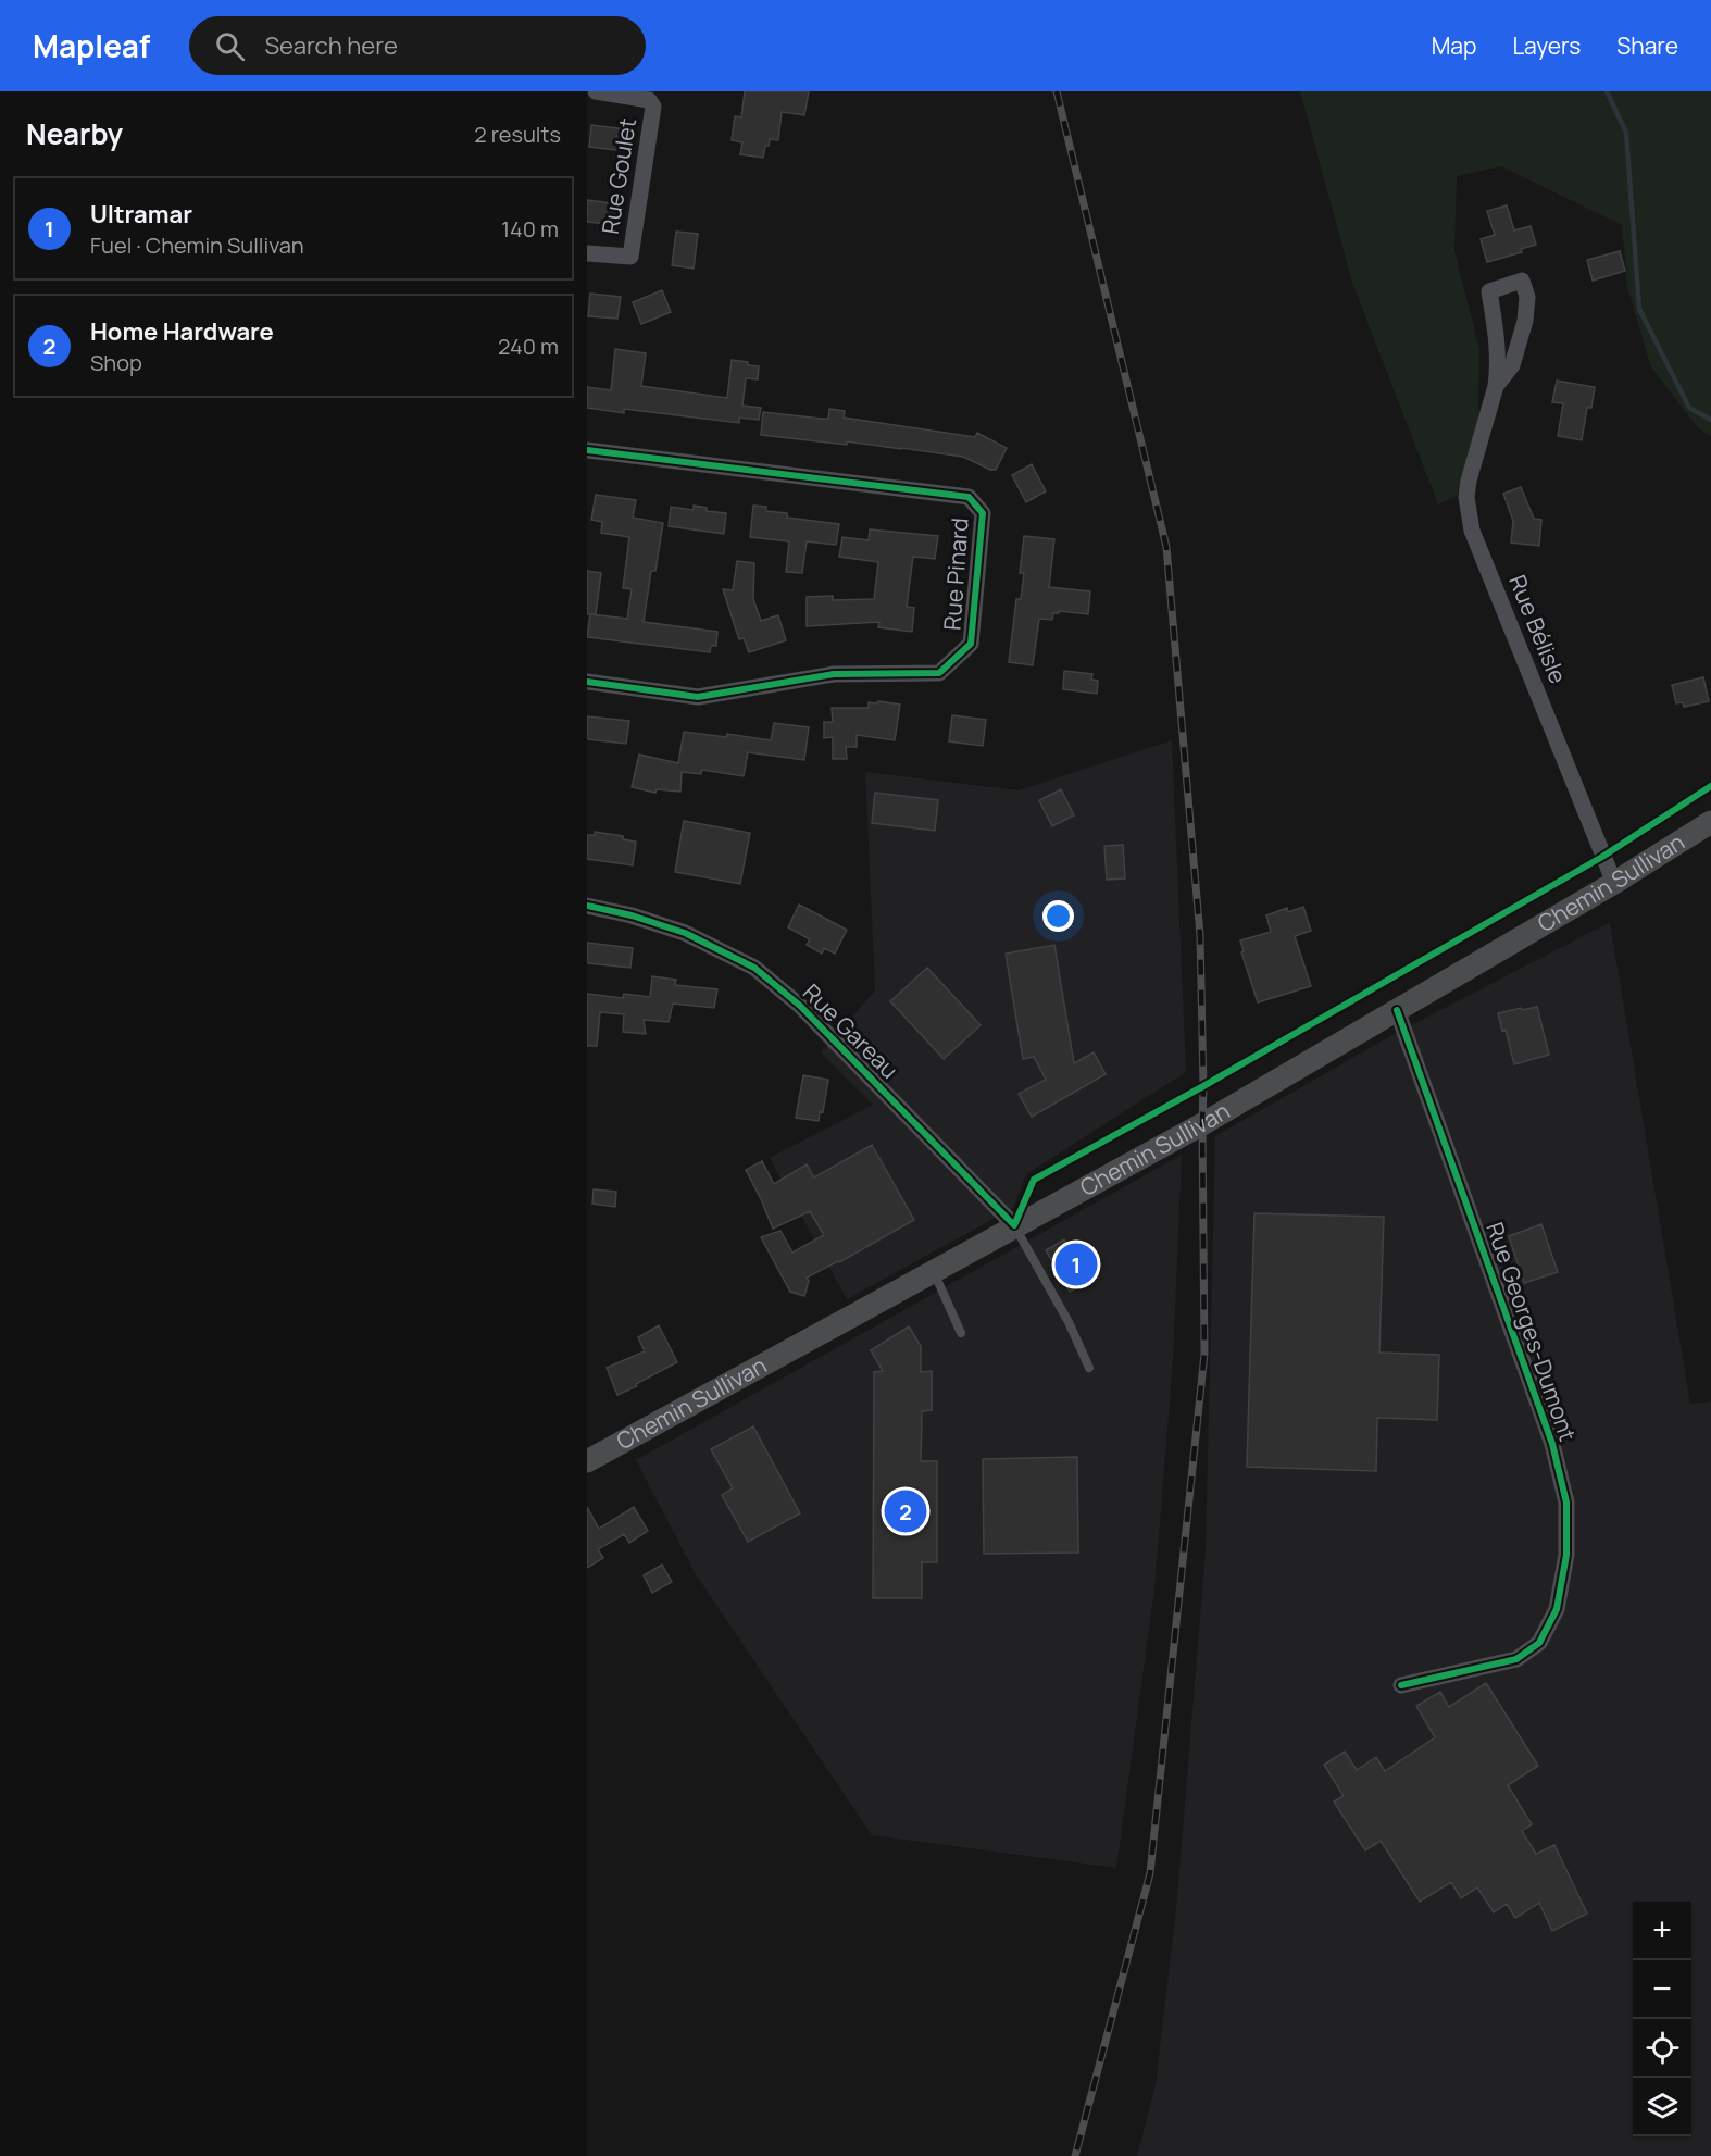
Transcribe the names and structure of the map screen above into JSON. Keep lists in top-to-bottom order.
{
  "streets": {
    "main road": ["Chemin Sullivan"],
    "street": [
      "Rue Goulet",
      "Rue Pinard",
      "Rue Bélisle",
      "Rue Gareau",
      "Rue Georges-Dumont"
    ]
  },
  "crossings": [
    ["Rue Bélisle", "Chemin Sullivan"],
    ["Chemin Sullivan", "Rue Gareau"],
    ["Chemin Sullivan", "Rue Georges-Dumont"]
  ],
  "page": {
    "header": "Mapleaf",
    "search": "Search here",
    "nav": ["Map", "Layers", "Share"],
    "heading": ["Nearby", "2 results"],
    "list": [
      {
        "mark": "1",
        "name": "Ultramar",
        "note": "Fuel · Chemin Sullivan",
        "value": "140 m"
      },
      {
        "mark": "2",
        "name": "Home Hardware",
        "note": "Shop",
        "value": "240 m"
      }
    ],
    "pins": ["1", "2"],
    "map_buttons": ["+", "−"]
  }
}
